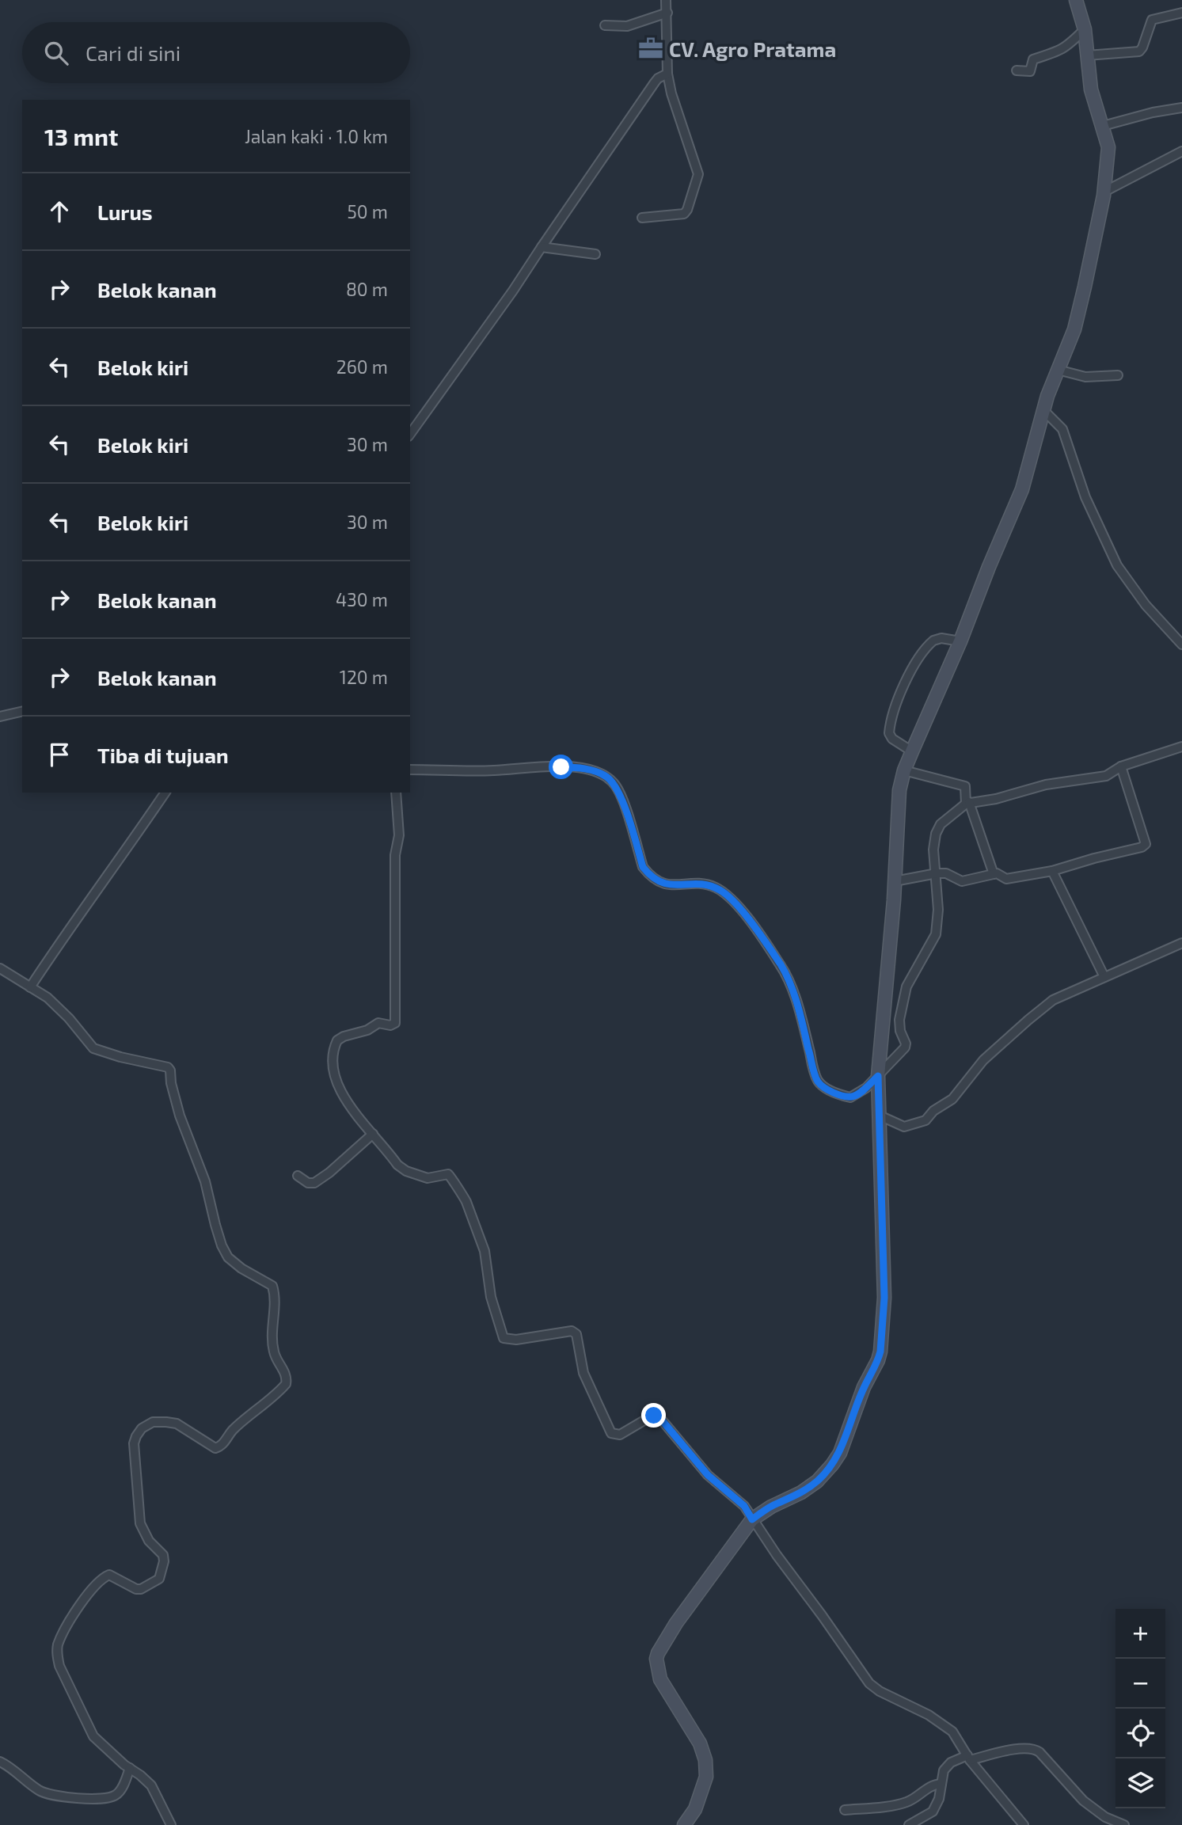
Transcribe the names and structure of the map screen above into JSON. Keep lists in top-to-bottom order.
{
  "places": {
    "office": ["CV. Agro Pratama"]
  },
  "page": {
    "search": "Cari di sini",
    "heading": ["13 mnt", "Jalan kaki · 1.0 km"],
    "list": [
      ["Lurus", "50 m"],
      ["Belok kanan", "80 m"],
      ["Belok kiri", "260 m"],
      ["Belok kiri", "30 m"],
      ["Belok kiri", "30 m"],
      ["Belok kanan", "430 m"],
      ["Belok kanan", "120 m"],
      "Tiba di tujuan"
    ],
    "map_buttons": ["+", "−"]
  }
}
